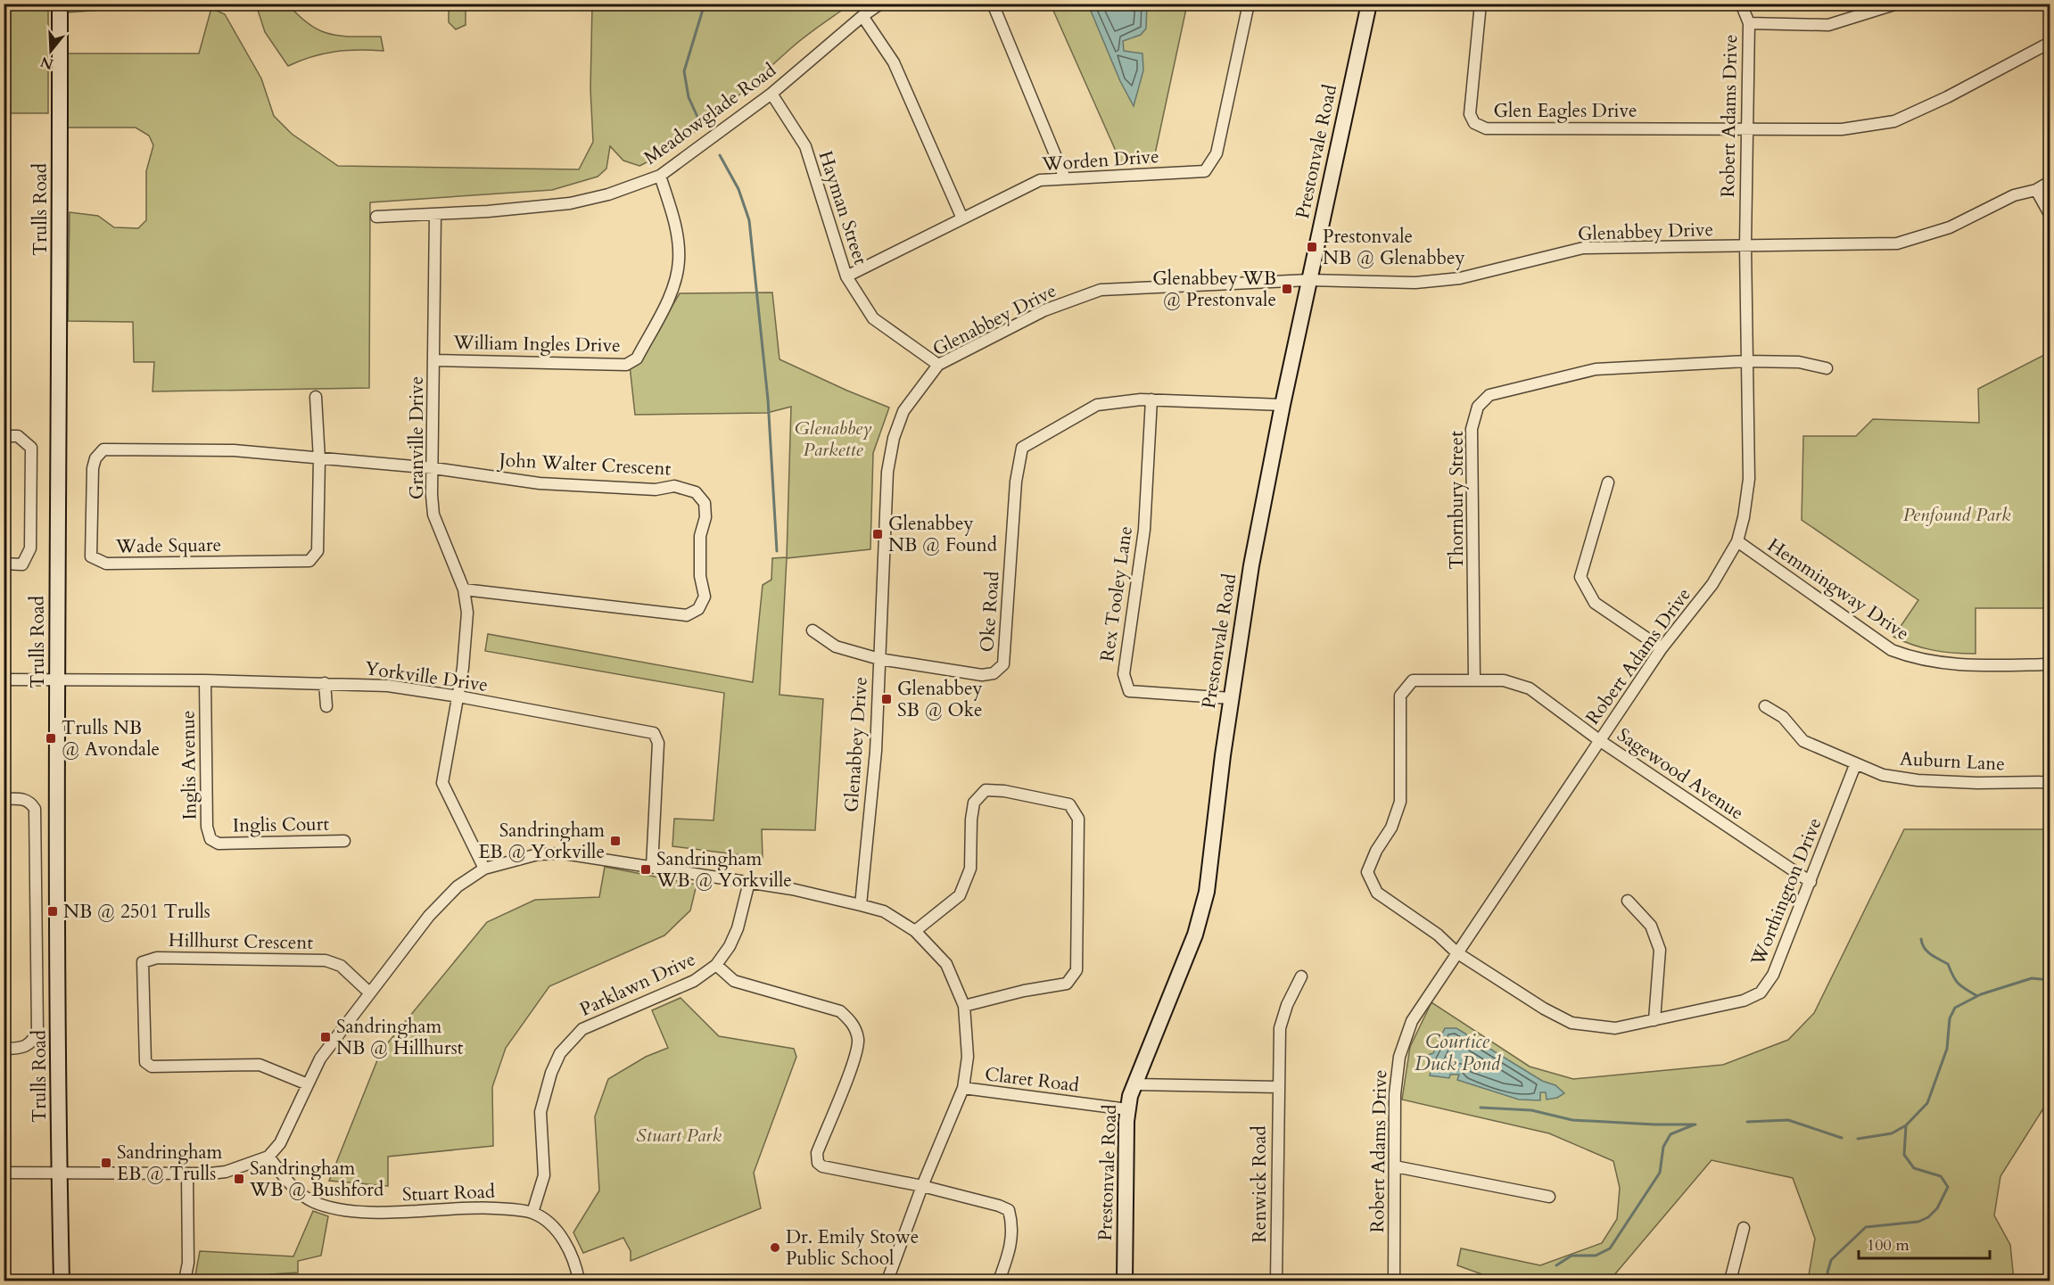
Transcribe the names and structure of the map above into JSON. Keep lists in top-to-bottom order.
{
  "streets": {
    "street": [
      "Glen Eagles Drive",
      "Meadowglade Road",
      "Robert Adams Drive",
      "Prestonvale Road",
      "Worden Drive",
      "Hayman Street",
      "Trulls Road",
      "Glenabbey Drive",
      "William Ingles Drive",
      "Granville Drive",
      "John Walter Crescent",
      "Thornbury Street",
      "Wade Square",
      "Hemmingway Drive",
      "Rex Tooley Lane",
      "Oke Road",
      "Yorkville Drive",
      "Auburn Lane",
      "Inglis Avenue",
      "Sagewood Avenue",
      "Inglis Court",
      "Worthington Drive",
      "Hillhurst Crescent",
      "Parklawn Drive",
      "Claret Road",
      "Renwick Road",
      "Stuart Road"
    ]
  },
  "crossings": [
    ["Glen Eagles Drive", "Robert Adams Drive"],
    ["Meadowglade Road", "Hayman Street"],
    ["Meadowglade Road", "William Ingles Drive"],
    ["Meadowglade Road", "Granville Drive"],
    ["Robert Adams Drive", "Glenabbey Drive"],
    ["Robert Adams Drive", "Thornbury Street"],
    ["Robert Adams Drive", "Hemmingway Drive"],
    ["Robert Adams Drive", "Sagewood Avenue"],
    ["Robert Adams Drive", "Worthington Drive"],
    ["Prestonvale Road", "Glenabbey Drive"],
    ["Prestonvale Road", "Rex Tooley Lane"],
    ["Prestonvale Road", "Oke Road"],
    ["Prestonvale Road", "Claret Road"],
    ["Worden Drive", "Hayman Street"],
    ["Hayman Street", "Glenabbey Drive"],
    ["Trulls Road", "Yorkville Drive"],
    ["Glenabbey Drive", "Oke Road"],
    ["William Ingles Drive", "Granville Drive"],
    ["Granville Drive", "John Walter Crescent"],
    ["Granville Drive", "Wade Square"],
    ["Granville Drive", "Yorkville Drive"],
    ["John Walter Crescent", "Wade Square"],
    ["Thornbury Street", "Sagewood Avenue"],
    ["Rex Tooley Lane", "Oke Road"],
    ["Yorkville Drive", "Inglis Avenue"],
    ["Auburn Lane", "Worthington Drive"],
    ["Inglis Avenue", "Inglis Court"],
    ["Sagewood Avenue", "Worthington Drive"],
    ["Parklawn Drive", "Stuart Road"]
  ],
  "water": ["Courtice Duck Pond"],
  "parks": ["Glenabbey Parkette", "Penfound Park", "Stuart Park"],
  "places": {
    "transit": [
      "Prestonvale NB @ Glenabbey",
      "Glenabbey WB @ Prestonvale",
      "Glenabbey NB @ Found",
      "Glenabbey SB @ Oke",
      "Trulls NB @ Avondale",
      "Sandringham EB @ Yorkville",
      "Sandringham WB @ Yorkville",
      "NB @ 2501 Trulls",
      "Sandringham NB @ Hillhurst",
      "Sandringham EB @ Trulls",
      "Sandringham WB @ Bushford"
    ],
    "other": ["Dr. Emily Stowe Public School"]
  },
  "scale_bar": "100 m",
  "north": "bottom"
}
